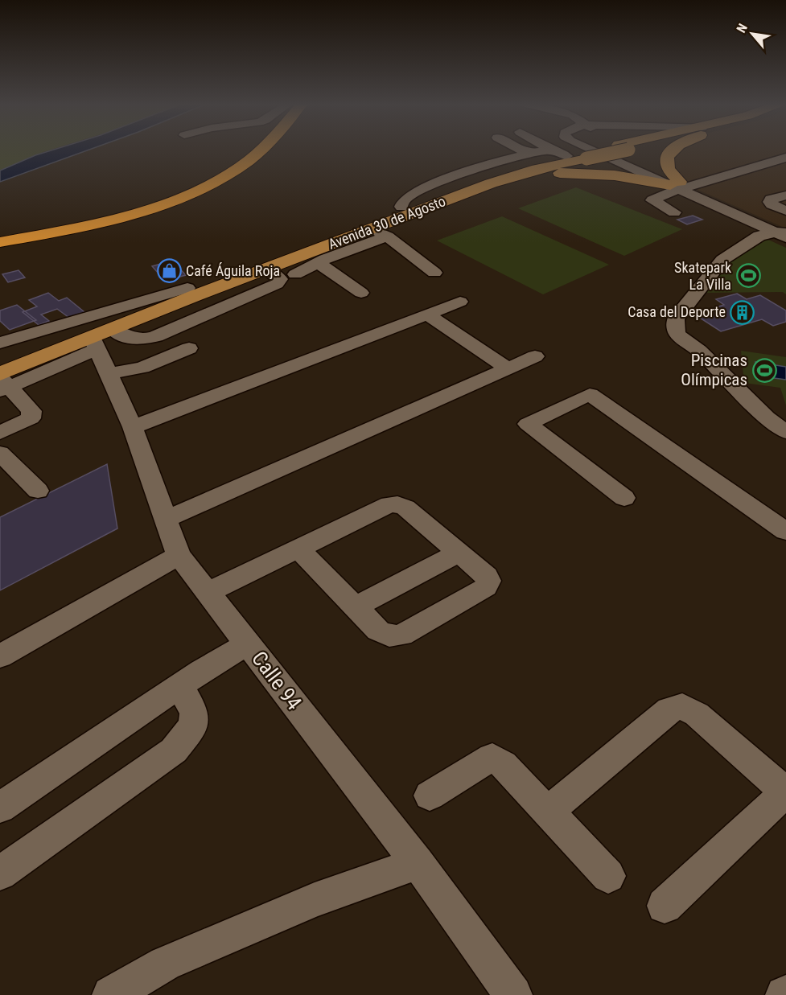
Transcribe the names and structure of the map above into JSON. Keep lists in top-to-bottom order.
{
  "streets": {
    "main road": ["Avenida 30 de Agosto"],
    "street": ["Calle 94"]
  },
  "crossings": [
    ["Avenida 30 de Agosto", "Calle 94"]
  ],
  "places": {
    "shop": ["Café Águila Roja"],
    "sports": ["Skatepark La Villa", "Piscinas Olímpicas"],
    "building": ["Casa del Deporte"]
  },
  "north": "top left"
}
